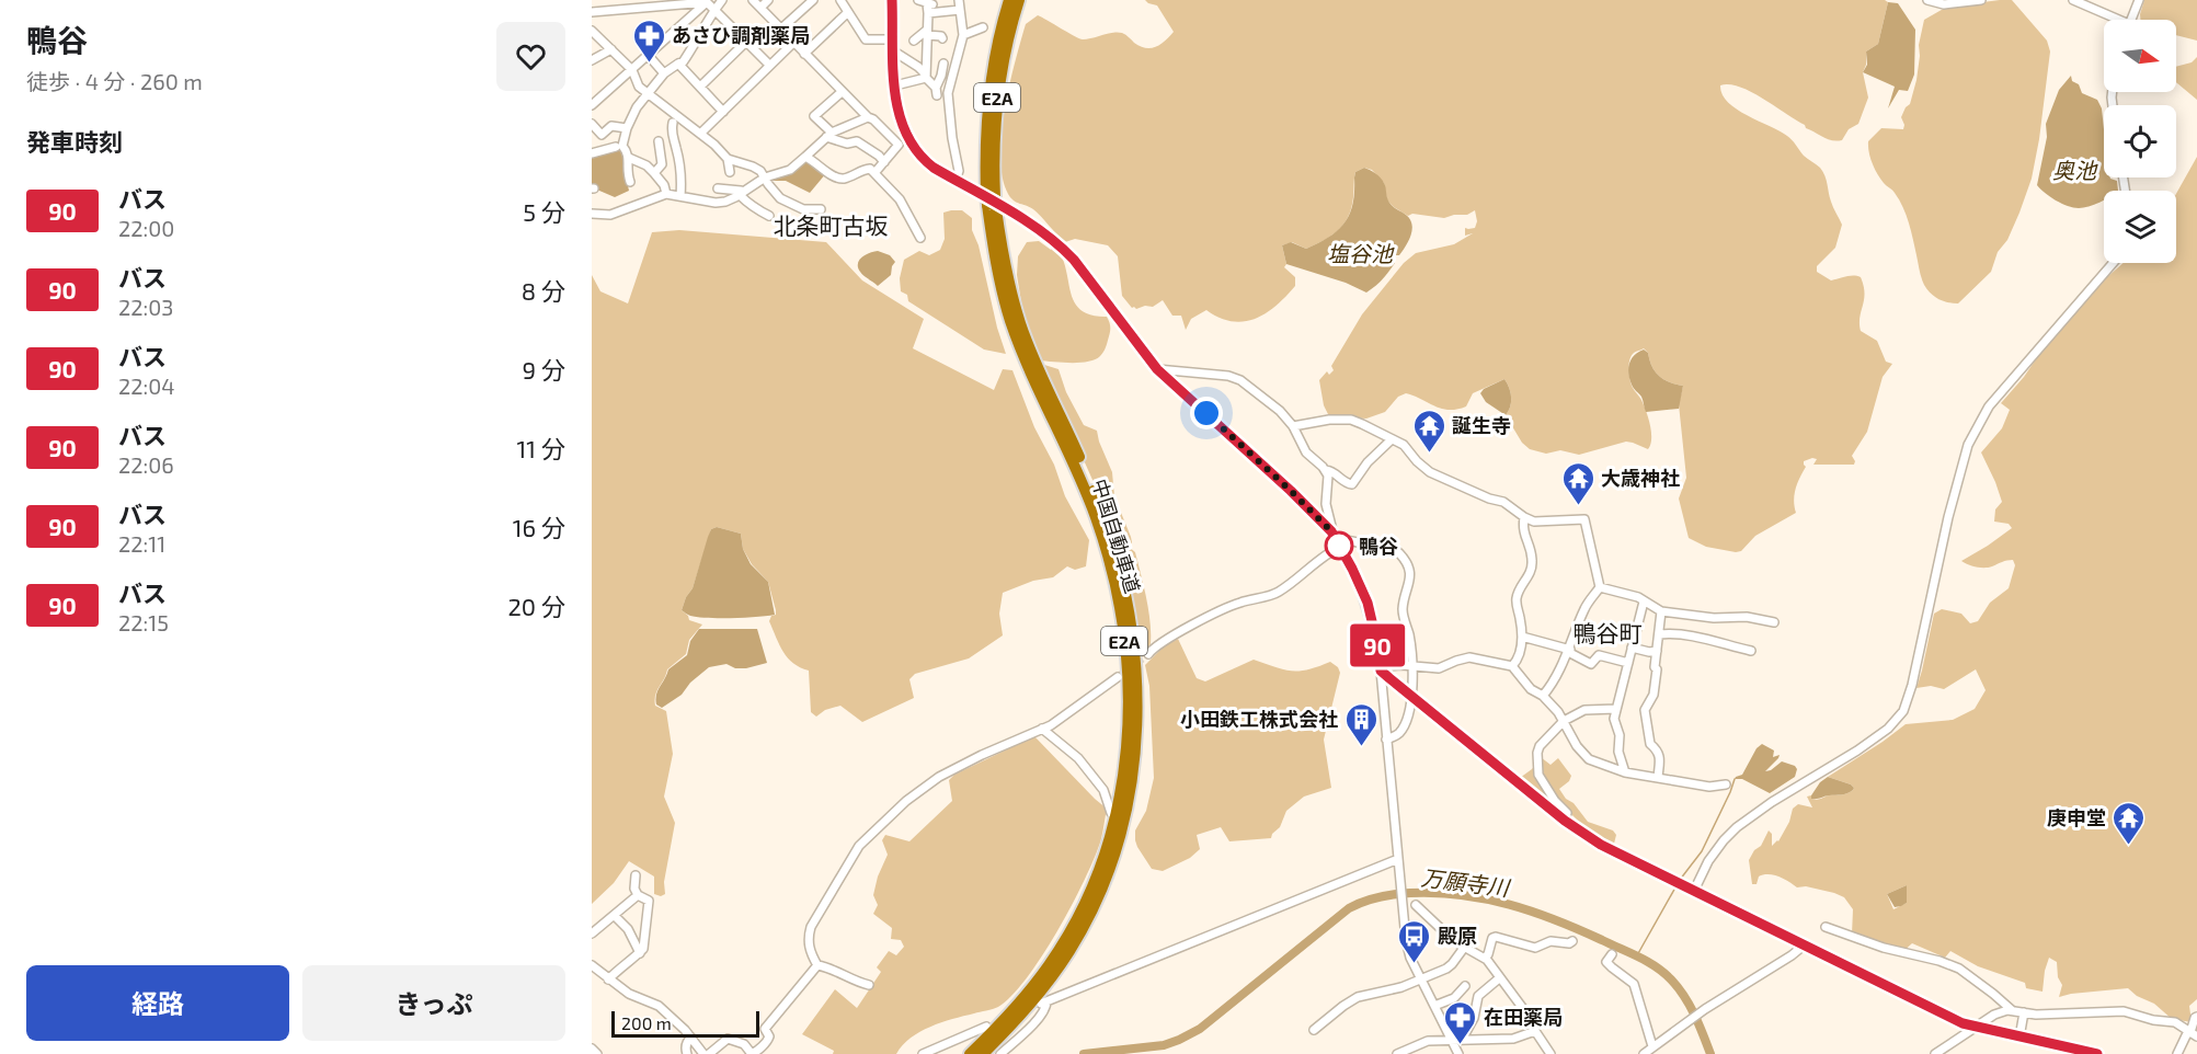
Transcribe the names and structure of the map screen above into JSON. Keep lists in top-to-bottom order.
{
  "streets": {
    "highway": ["E2A", "中国自動車道"]
  },
  "districts": ["北条町古坂", "鴨谷町"],
  "water": ["奥池", "塩谷池", "万願寺川"],
  "places": {
    "pharmacy": ["あさひ調剤薬局", "在田薬局"],
    "temple": ["誕生寺", "大歳神社", "庚申堂"],
    "other": ["鴨谷"],
    "building": ["小田鉄工株式会社"],
    "bus stop": ["殿原"]
  },
  "lines": ["bus line 90"],
  "scale_bar": "200 m",
  "north": "right",
  "page": {
    "heading": [
      ["鴨谷", "徒歩 · 4 分 · 260 m"],
      "発車時刻"
    ],
    "on_map": "90",
    "list": [
      {
        "mark": "90",
        "name": "バス",
        "note": "22:00",
        "value": "5 分"
      },
      {
        "mark": "90",
        "name": "バス",
        "note": "22:03",
        "value": "8 分"
      },
      {
        "mark": "90",
        "name": "バス",
        "note": "22:04",
        "value": "9 分"
      },
      {
        "mark": "90",
        "name": "バス",
        "note": "22:06",
        "value": "11 分"
      },
      {
        "mark": "90",
        "name": "バス",
        "note": "22:11",
        "value": "16 分"
      },
      {
        "mark": "90",
        "name": "バス",
        "note": "22:15",
        "value": "20 分"
      }
    ],
    "buttons": ["経路", "きっぷ"],
    "scale": "200 m"
  }
}
